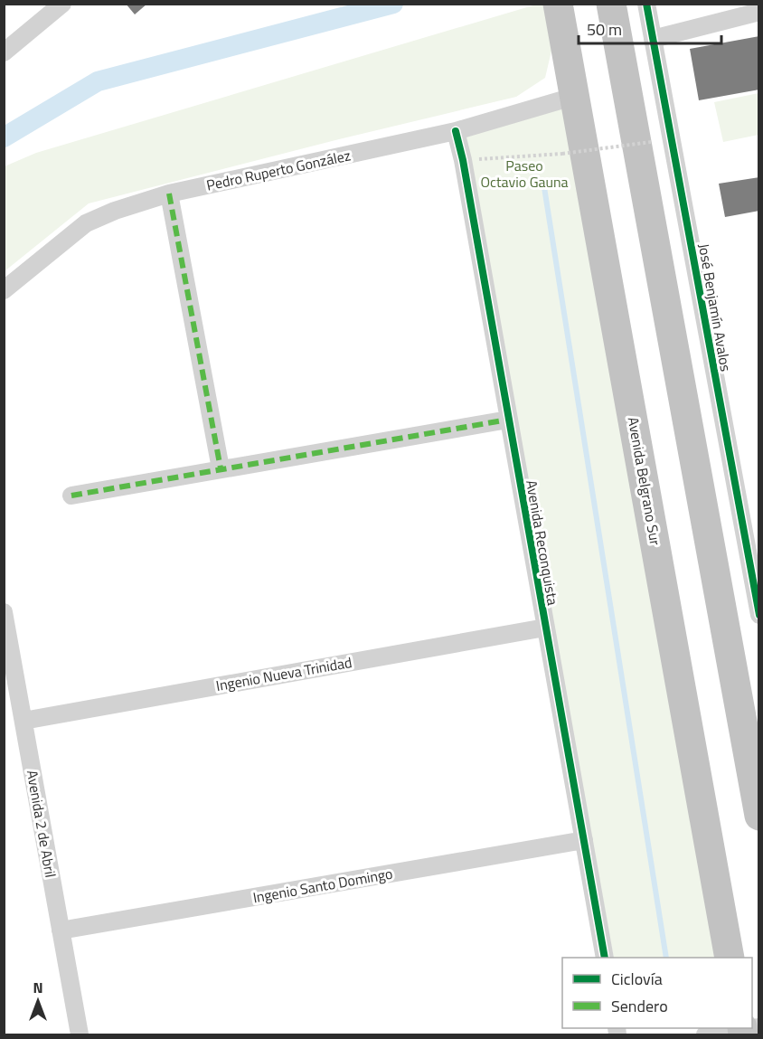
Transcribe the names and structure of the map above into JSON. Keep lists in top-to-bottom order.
{
  "streets": {
    "highway": ["Avenida Belgrano Sur"],
    "street": [
      "Pedro Ruperto González",
      "José Benjamín Avalos",
      "Avenida Reconquista",
      "Ingenio Nueva Trinidad",
      "Avenida 2 de Abril",
      "Ingenio Santo Domingo"
    ]
  },
  "crossings": [
    ["Pedro Ruperto González", "Avenida Belgrano Sur"],
    ["Pedro Ruperto González", "Avenida Reconquista"],
    ["Avenida Reconquista", "Ingenio Nueva Trinidad"],
    ["Avenida Reconquista", "Ingenio Santo Domingo"],
    ["Ingenio Nueva Trinidad", "Avenida 2 de Abril"],
    ["Avenida 2 de Abril", "Ingenio Santo Domingo"]
  ],
  "parks": ["Paseo Octavio Gauna"],
  "legend": ["Ciclovía", "Sendero"],
  "scale_bar": "50 m",
  "north": "top"
}
